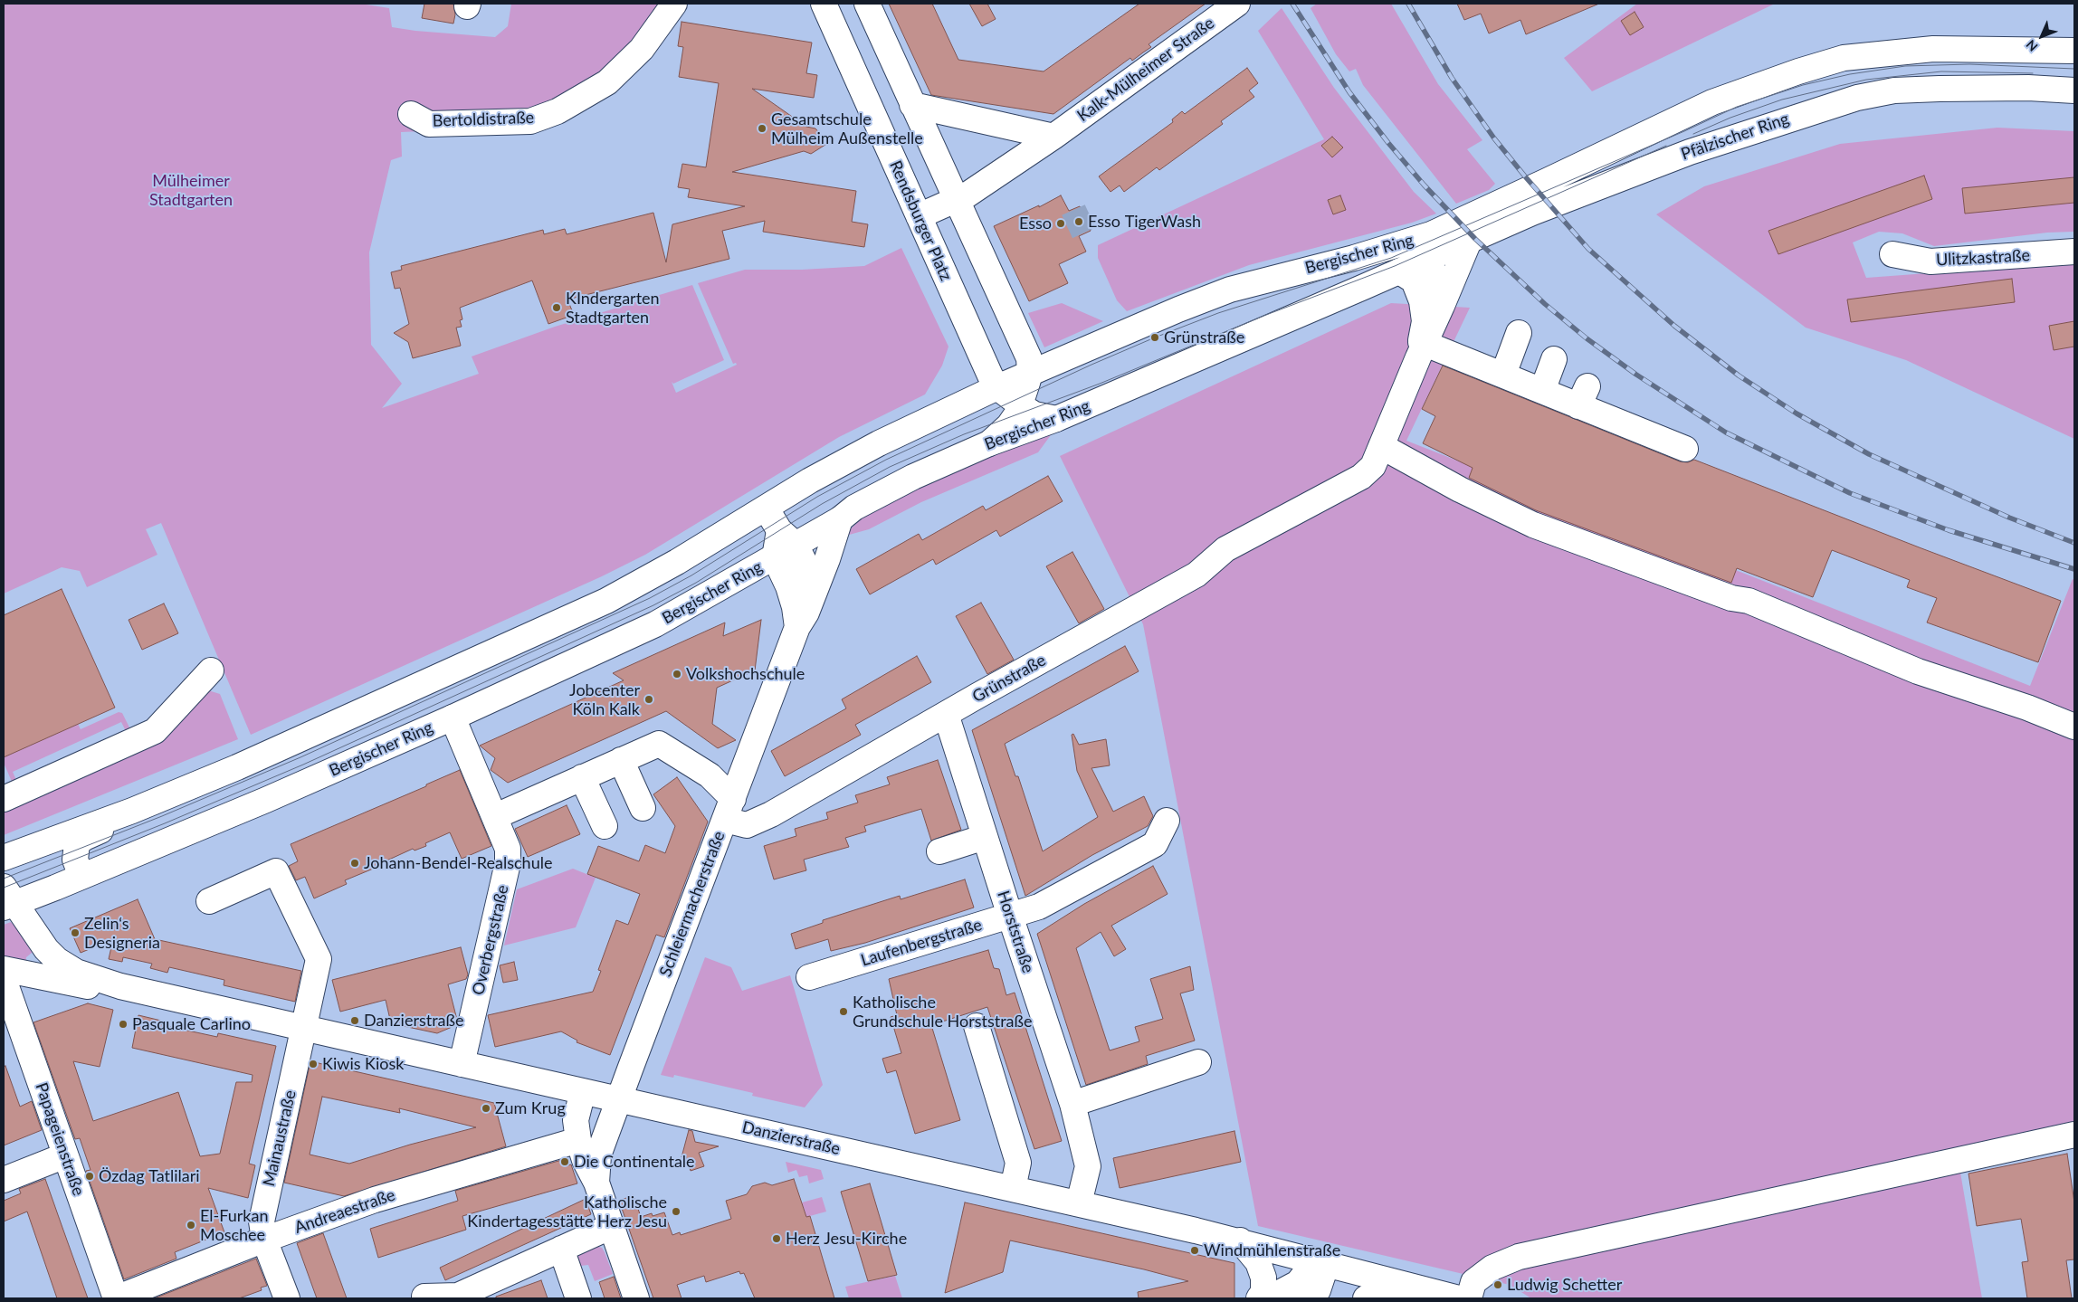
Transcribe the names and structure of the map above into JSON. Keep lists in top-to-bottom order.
{
  "streets": {
    "street": [
      "Kalk-Mülheimer Straße",
      "Bertoldistraße",
      "Pfälzischer Ring",
      "Rendsburger Platz",
      "Bergischer Ring",
      "Ulitzkastraße",
      "Grünstraße",
      "Schleiermacherstraße",
      "Horststraße",
      "Overbergstraße",
      "Laufenbergstraße",
      "Mainaustraße",
      "Danzierstraße",
      "Papageienstraße",
      "Andreaestraße"
    ]
  },
  "crossings": [
    ["Kalk-Mülheimer Straße", "Rendsburger Platz"],
    ["Pfälzischer Ring", "Bergischer Ring"],
    ["Pfälzischer Ring", "Grünstraße"],
    ["Rendsburger Platz", "Bergischer Ring"],
    ["Bergischer Ring", "Grünstraße"],
    ["Bergischer Ring", "Schleiermacherstraße"],
    ["Bergischer Ring", "Overbergstraße"],
    ["Bergischer Ring", "Danzierstraße"],
    ["Grünstraße", "Schleiermacherstraße"],
    ["Grünstraße", "Horststraße"],
    ["Schleiermacherstraße", "Danzierstraße"],
    ["Schleiermacherstraße", "Andreaestraße"],
    ["Horststraße", "Laufenbergstraße"],
    ["Horststraße", "Danzierstraße"],
    ["Overbergstraße", "Danzierstraße"],
    ["Mainaustraße", "Danzierstraße"],
    ["Mainaustraße", "Andreaestraße"],
    ["Papageienstraße", "Andreaestraße"]
  ],
  "parks": ["Mülheimer Stadtgarten"],
  "places": [
    "Gesamtschule Mülheim Außenstelle",
    "Esso TigerWash",
    "Esso",
    "KIndergarten Stadtgarten",
    "Grünstraße",
    "Volkshochschule",
    "Jobcenter Köln Kalk",
    "Johann-Bendel-Realschule",
    "Zelin‘s Designeria",
    "Katholische Grundschule Horststraße",
    "Danzierstraße",
    "Pasquale Carlino",
    "Kiwis Kiosk",
    "Zum Krug",
    "Die Continentale",
    "Özdag Tatlilari",
    "Katholische Kindertagesstätte Herz Jesu",
    "El-Furkan Moschee",
    "Herz Jesu-Kirche",
    "Windmühlenstraße",
    "Ludwig Schetter"
  ],
  "north": "bottom left"
}
